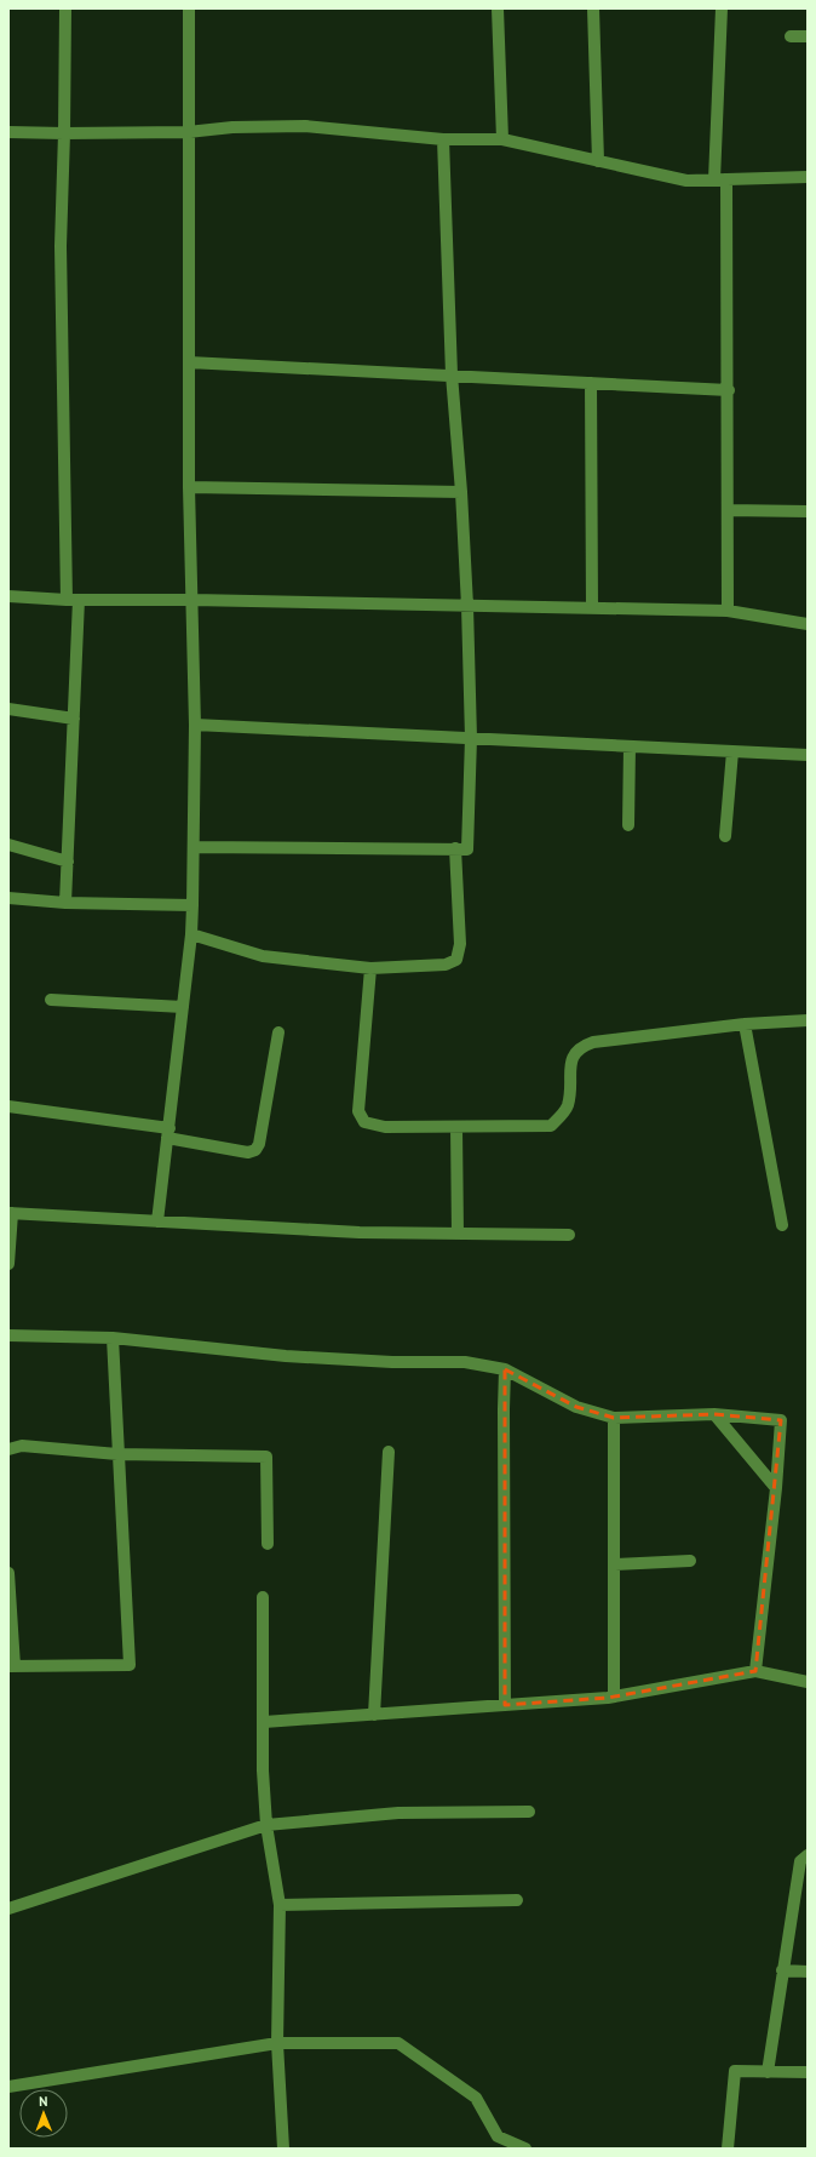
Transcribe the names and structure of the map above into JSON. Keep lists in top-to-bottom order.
{
  "north": "top"
}
